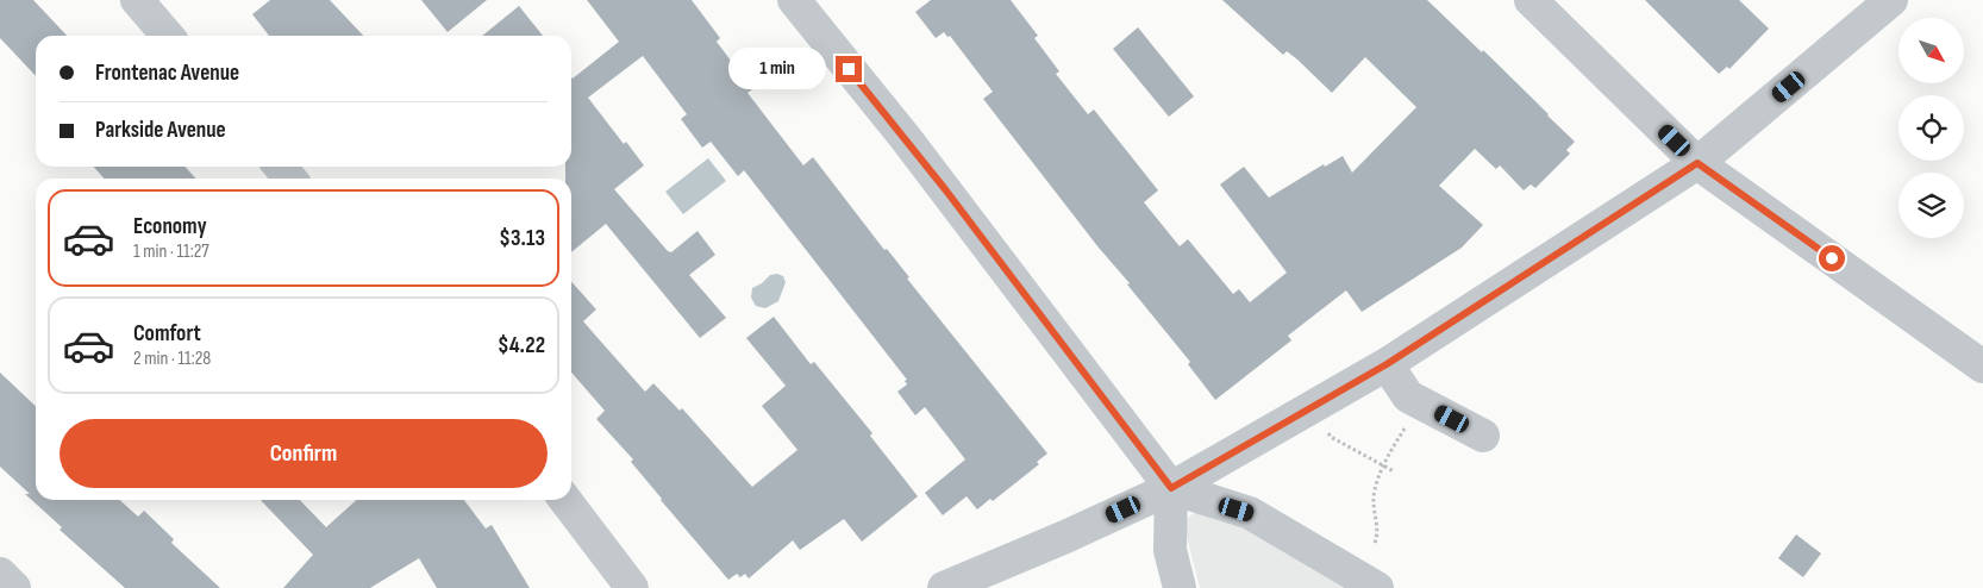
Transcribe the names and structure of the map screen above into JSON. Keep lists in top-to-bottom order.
{
  "north": "bottom right",
  "page": {
    "banner": ["Frontenac Avenue", "Parkside Avenue"],
    "bubble": "1 min",
    "list": [
      {
        "name": "Economy",
        "note": "1 min · 11:27",
        "value": "$3.13"
      },
      {
        "name": "Comfort",
        "note": "2 min · 11:28",
        "value": "$4.22"
      }
    ],
    "buttons": "Confirm"
  }
}
